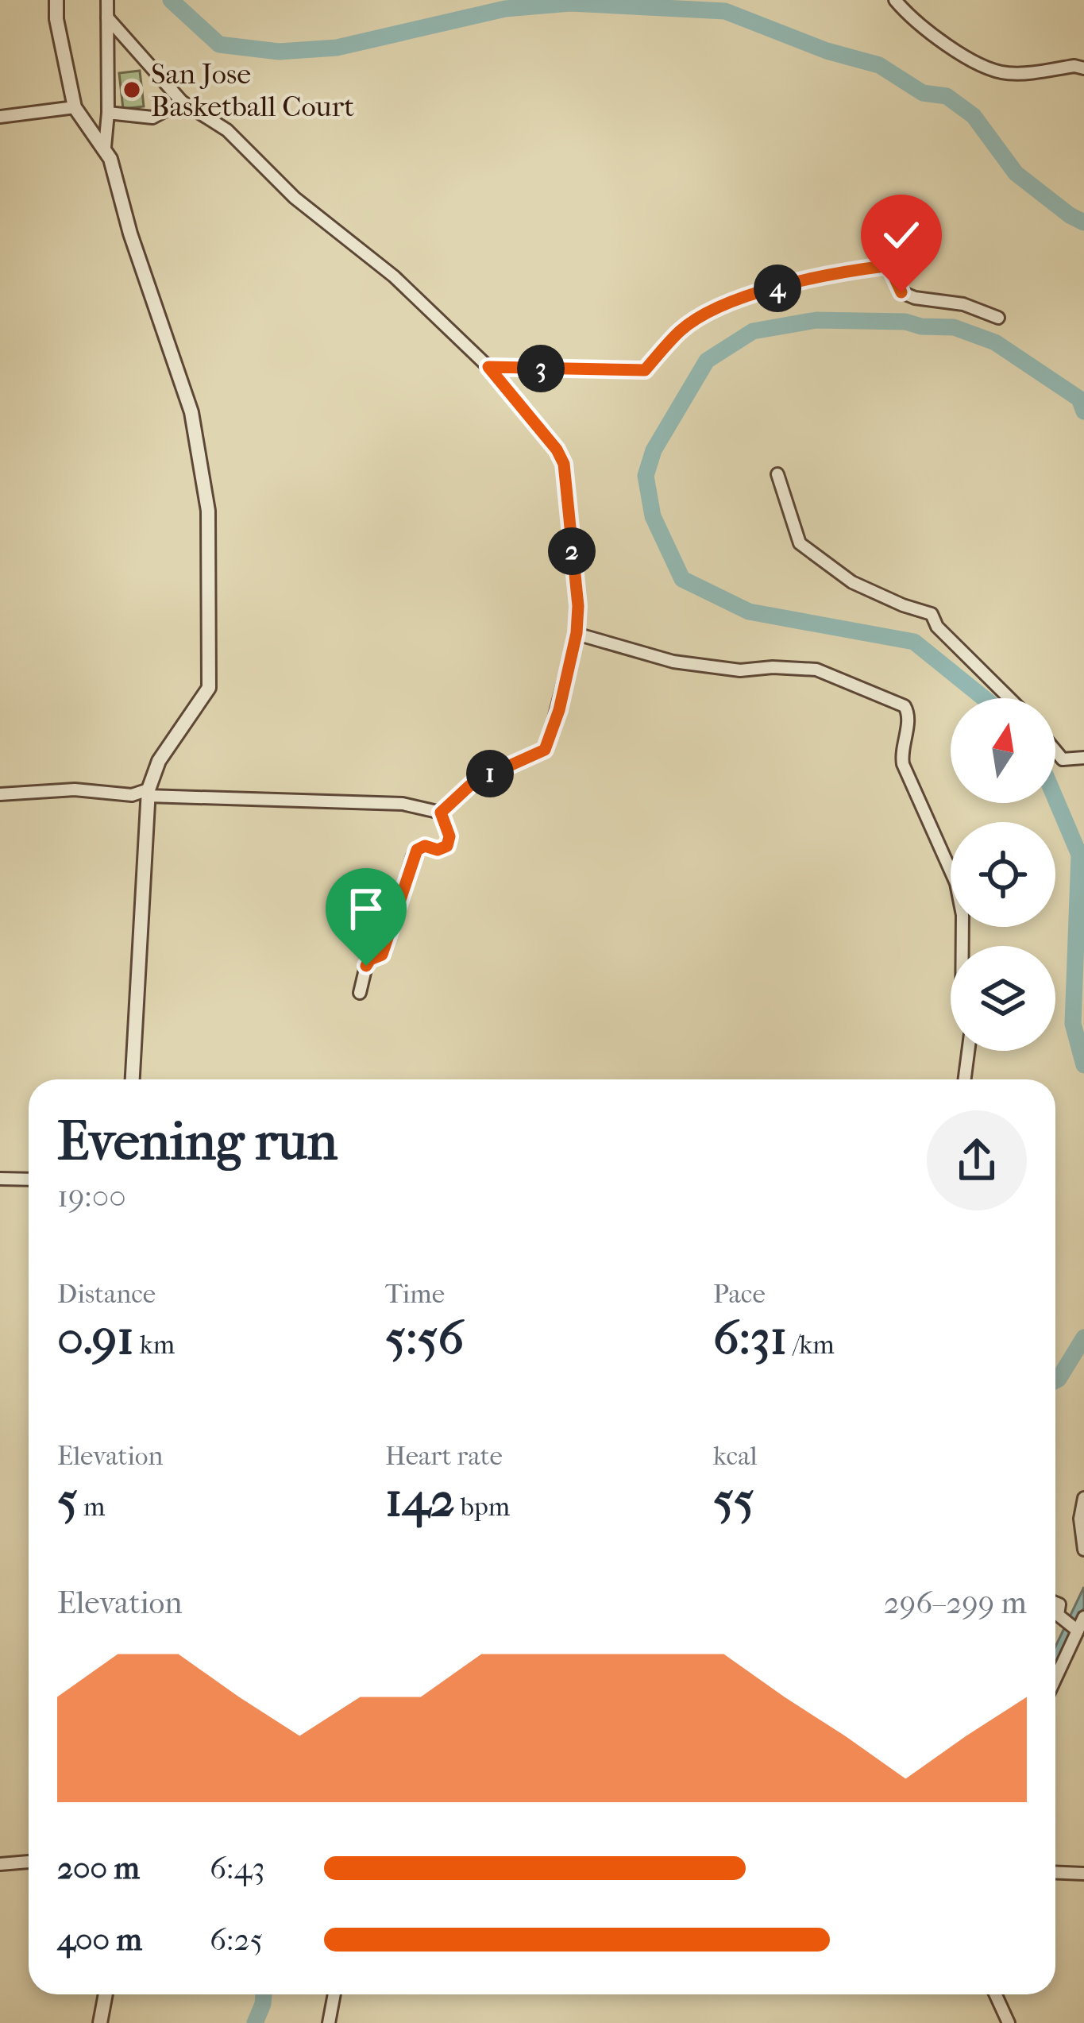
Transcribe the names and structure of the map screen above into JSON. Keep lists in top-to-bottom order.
{
  "places": ["San Jose Basketball Court"],
  "north": "top",
  "page": {
    "pins": [
      "4",
      "3",
      "2",
      "1"
    ],
    "heading": ["Evening run", "19:00"],
    "stats": [
      ["Distance", "0.91 km"],
      ["Time", "5:56"],
      ["Pace", "6:31 /km"],
      ["Elevation", "5 m"],
      ["Heart rate", "142 bpm"],
      ["kcal", "55"]
    ],
    "chart": ["Elevation", "296–299 m"],
    "list": [
      {
        "name": "200 m",
        "note": "6:43"
      },
      {
        "name": "400 m",
        "note": "6:25"
      }
    ]
  }
}
